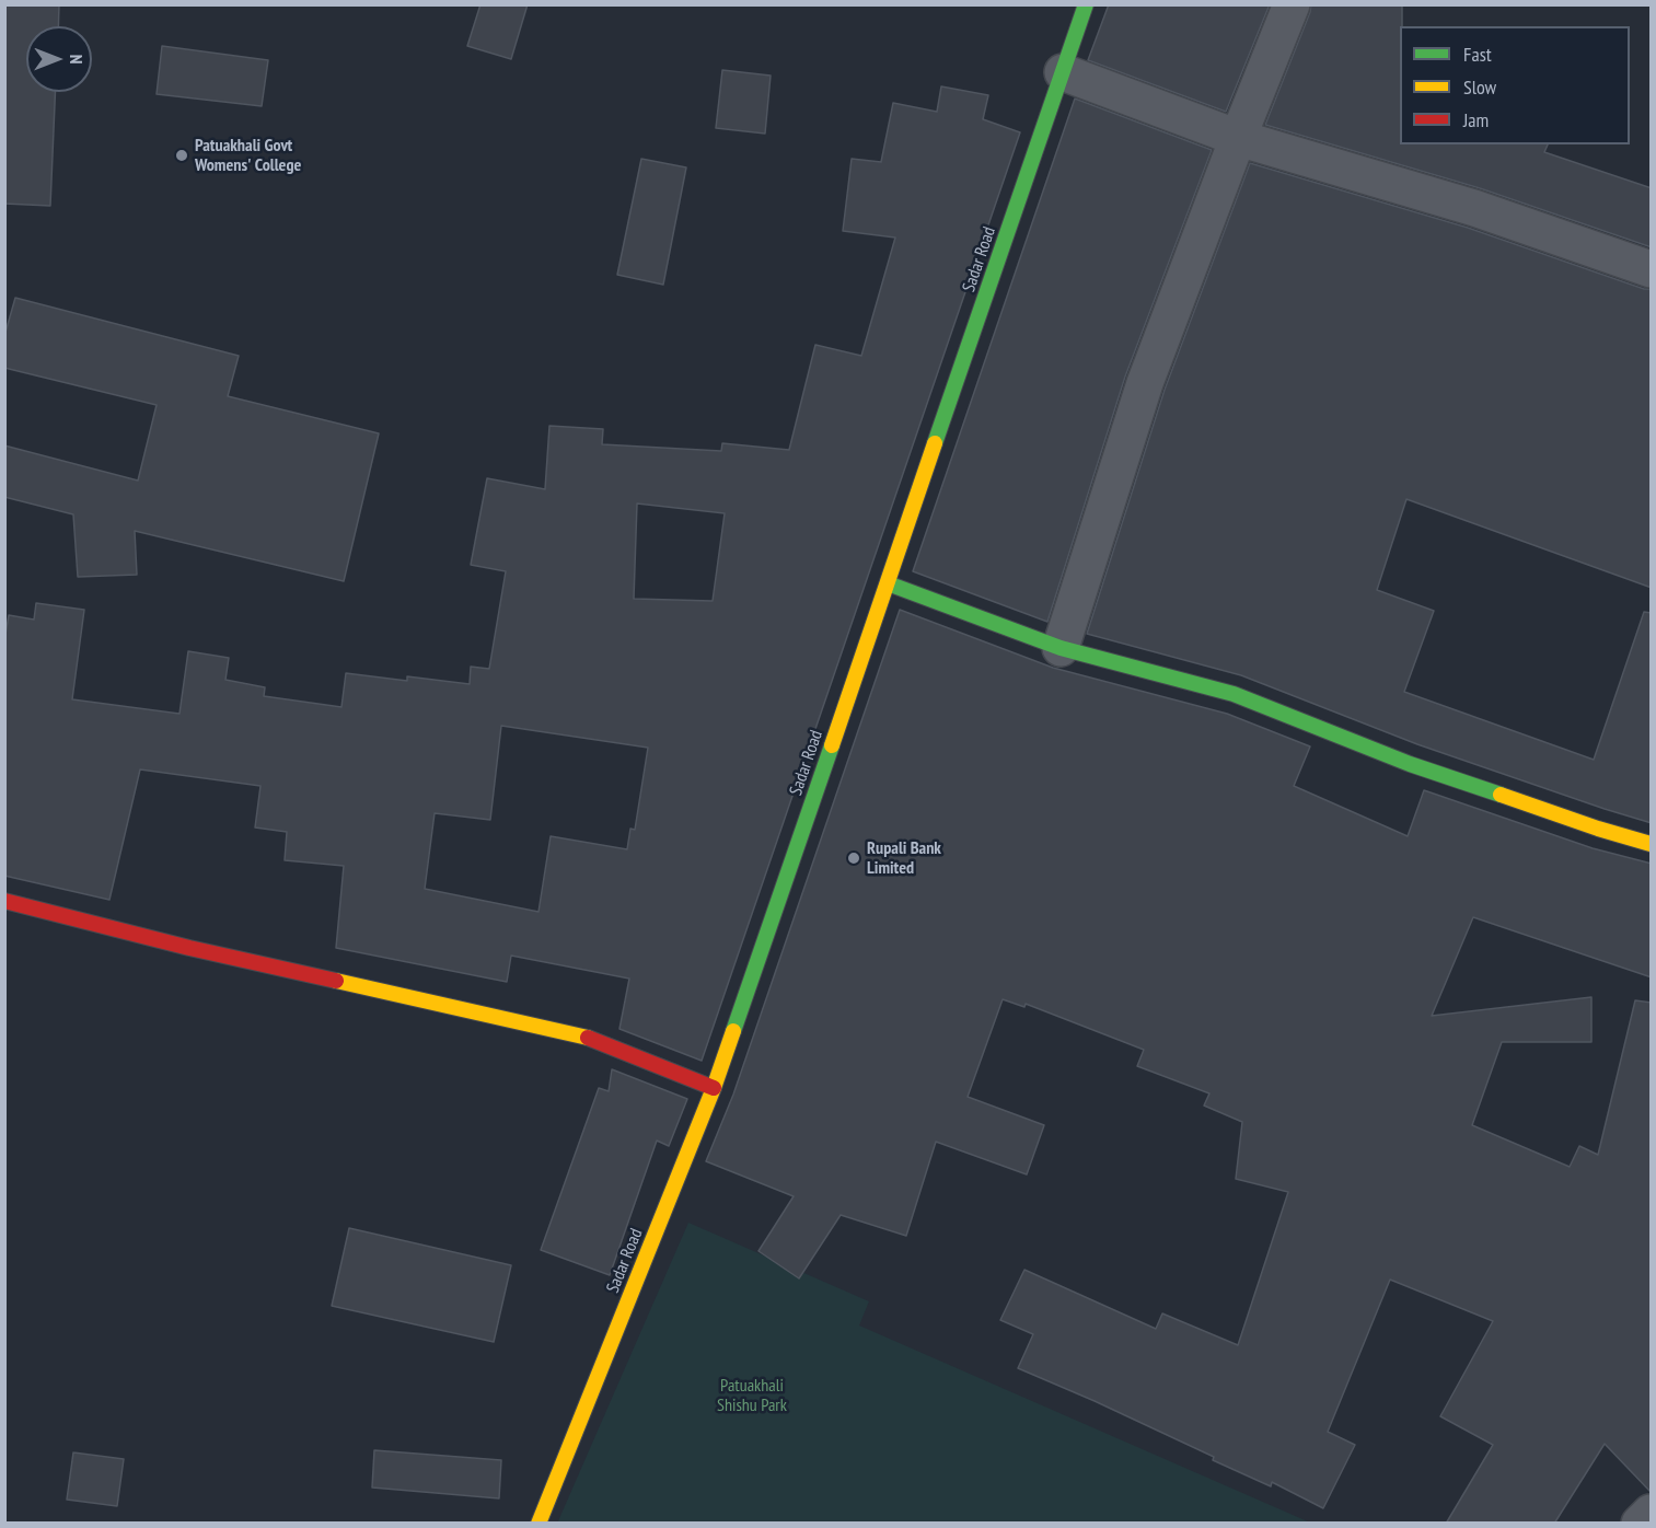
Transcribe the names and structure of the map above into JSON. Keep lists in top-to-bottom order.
{
  "streets": {
    "street": ["Sadar Road"]
  },
  "parks": ["Patuakhali Shishu Park"],
  "places": ["Patuakhali Govt Womens' College", "Rupali Bank Limited"],
  "legend": ["Fast", "Slow", "Jam"],
  "north": "right"
}
